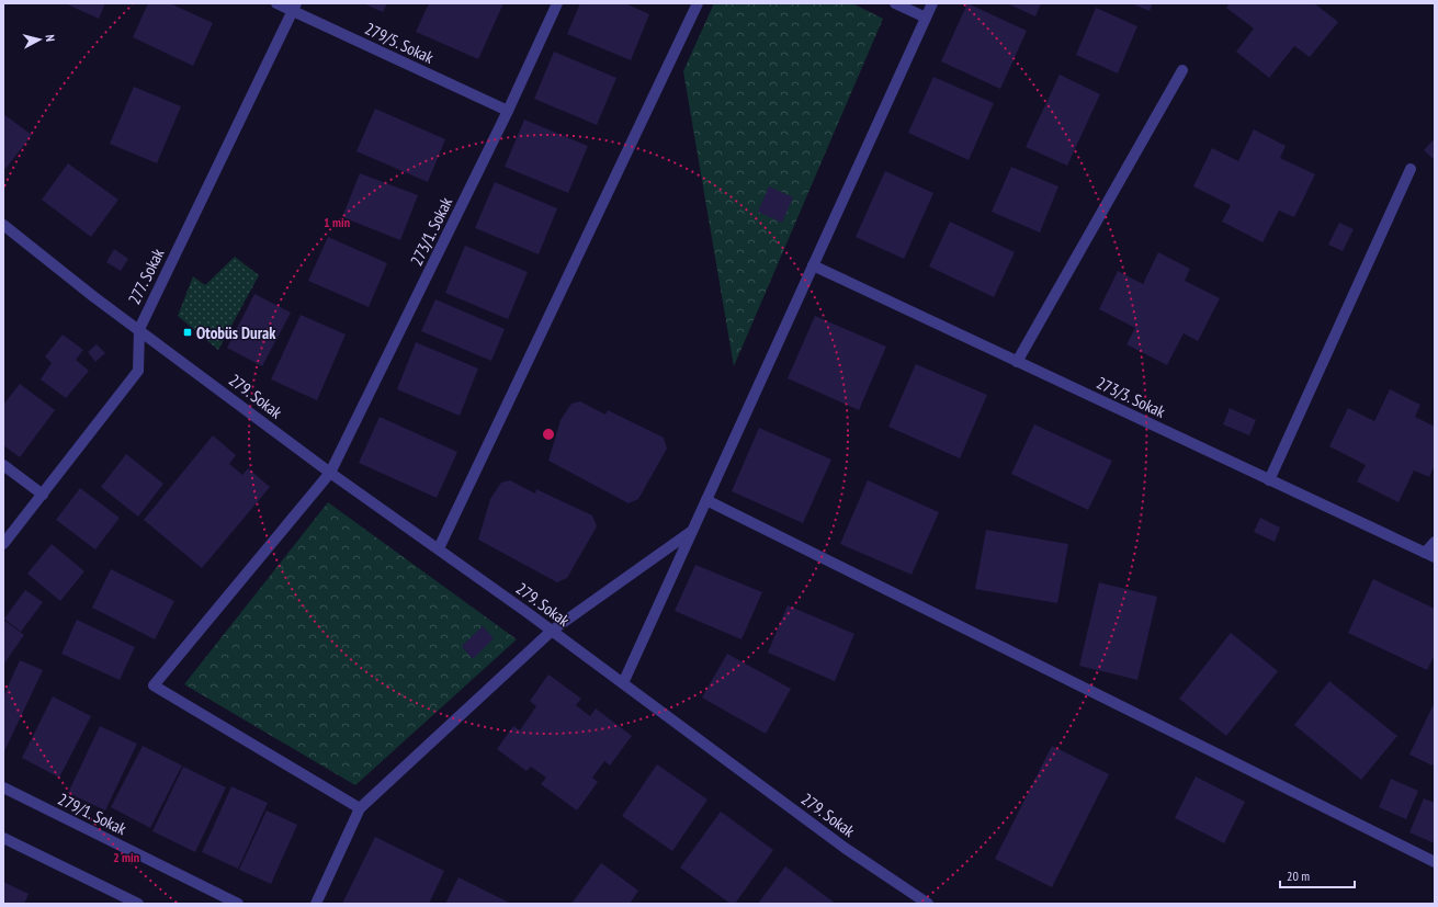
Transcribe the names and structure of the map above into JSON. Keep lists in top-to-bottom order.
{
  "streets": {
    "street": [
      "279/5. Sokak",
      "273/1. Sokak",
      "277. Sokak",
      "279. Sokak",
      "273/3. Sokak",
      "279/1. Sokak"
    ]
  },
  "crossings": [
    ["279/5. Sokak", "273/1. Sokak"],
    ["279/5. Sokak", "277. Sokak"],
    ["273/1. Sokak", "279. Sokak"],
    ["277. Sokak", "279. Sokak"]
  ],
  "places": {
    "transit": ["Otobüs Durak"]
  },
  "scale_bar": "20 m",
  "north": "right",
  "rings": ["1 min", "2 min"]
}
